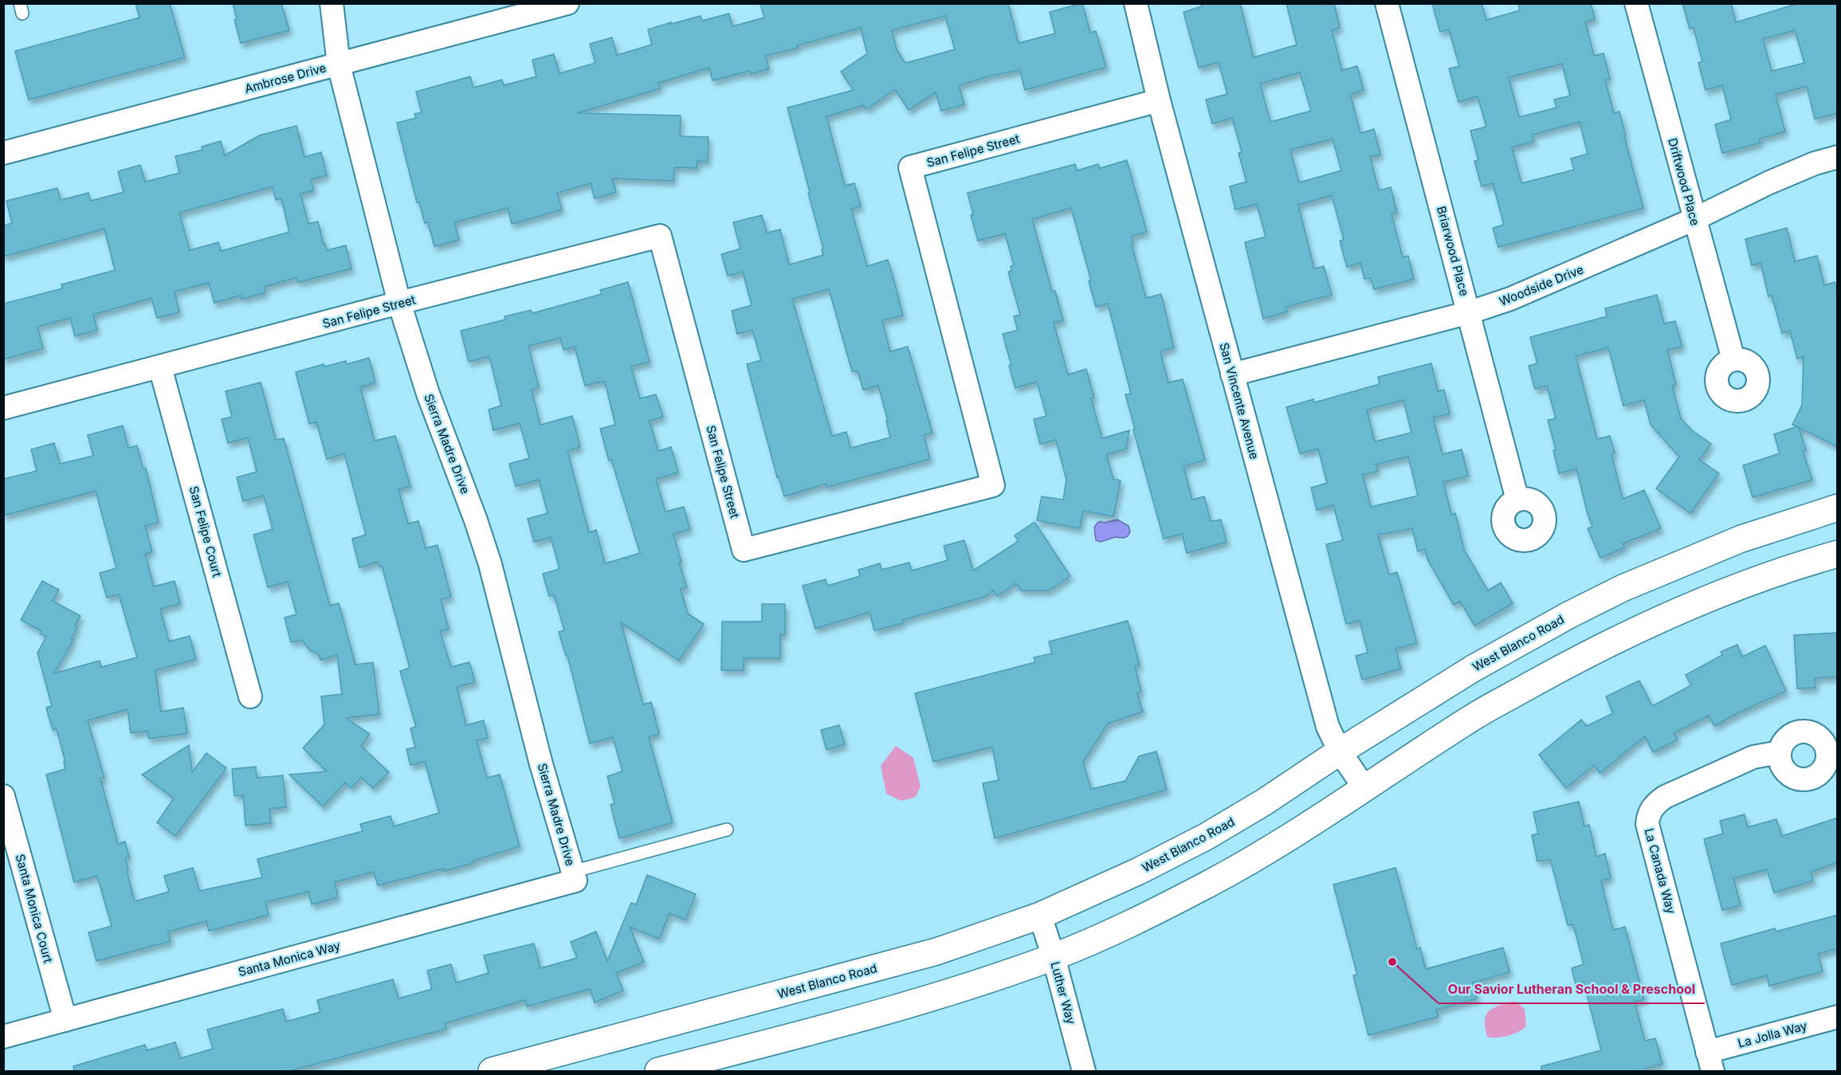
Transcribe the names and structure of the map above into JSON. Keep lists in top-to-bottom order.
{
  "streets": {
    "main road": ["West Blanco Road"],
    "street": [
      "Ambrose Drive",
      "San Felipe Street",
      "Driftwood Place",
      "Briarwood Place",
      "Woodside Drive",
      "San Vincente Avenue",
      "Sierra Madre Drive",
      "San Felipe Court",
      "La Canada Way",
      "Santa Monica Court",
      "Santa Monica Way",
      "Luther Way",
      "La Jolla Way"
    ]
  },
  "crossings": [
    ["Ambrose Drive", "Sierra Madre Drive"],
    ["San Felipe Street", "San Vincente Avenue"],
    ["San Felipe Street", "Sierra Madre Drive"],
    ["San Felipe Street", "San Felipe Court"],
    ["Driftwood Place", "Woodside Drive"],
    ["Briarwood Place", "Woodside Drive"],
    ["Woodside Drive", "San Vincente Avenue"],
    ["San Vincente Avenue", "West Blanco Road"],
    ["Sierra Madre Drive", "Santa Monica Way"],
    ["West Blanco Road", "Luther Way"],
    ["La Canada Way", "La Jolla Way"],
    ["Santa Monica Court", "Santa Monica Way"]
  ],
  "places": ["Our Savior Lutheran School & Preschool"]
}
